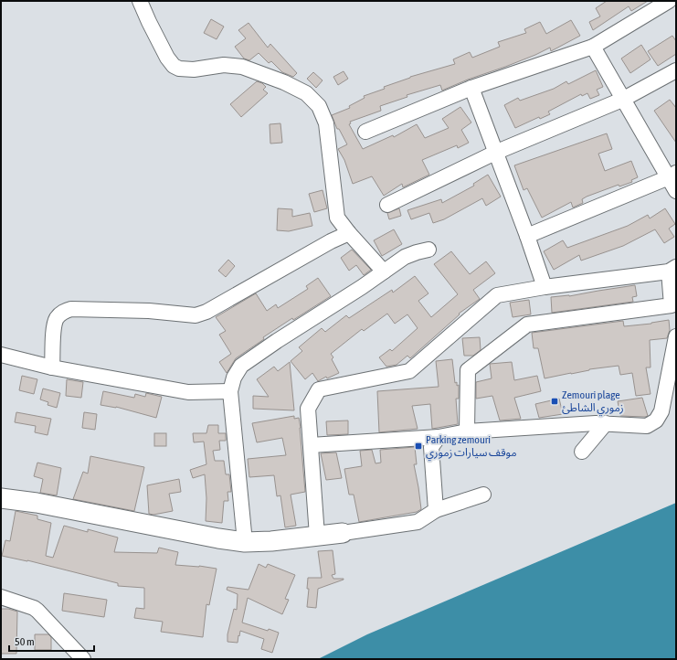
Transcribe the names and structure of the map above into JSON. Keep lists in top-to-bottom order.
{
  "places": {
    "transit": ["Zemouri plage زموري الشاطئ", "Parking zemouri موقف سيارات زموري"]
  },
  "scale_bar": "50 m"
}
